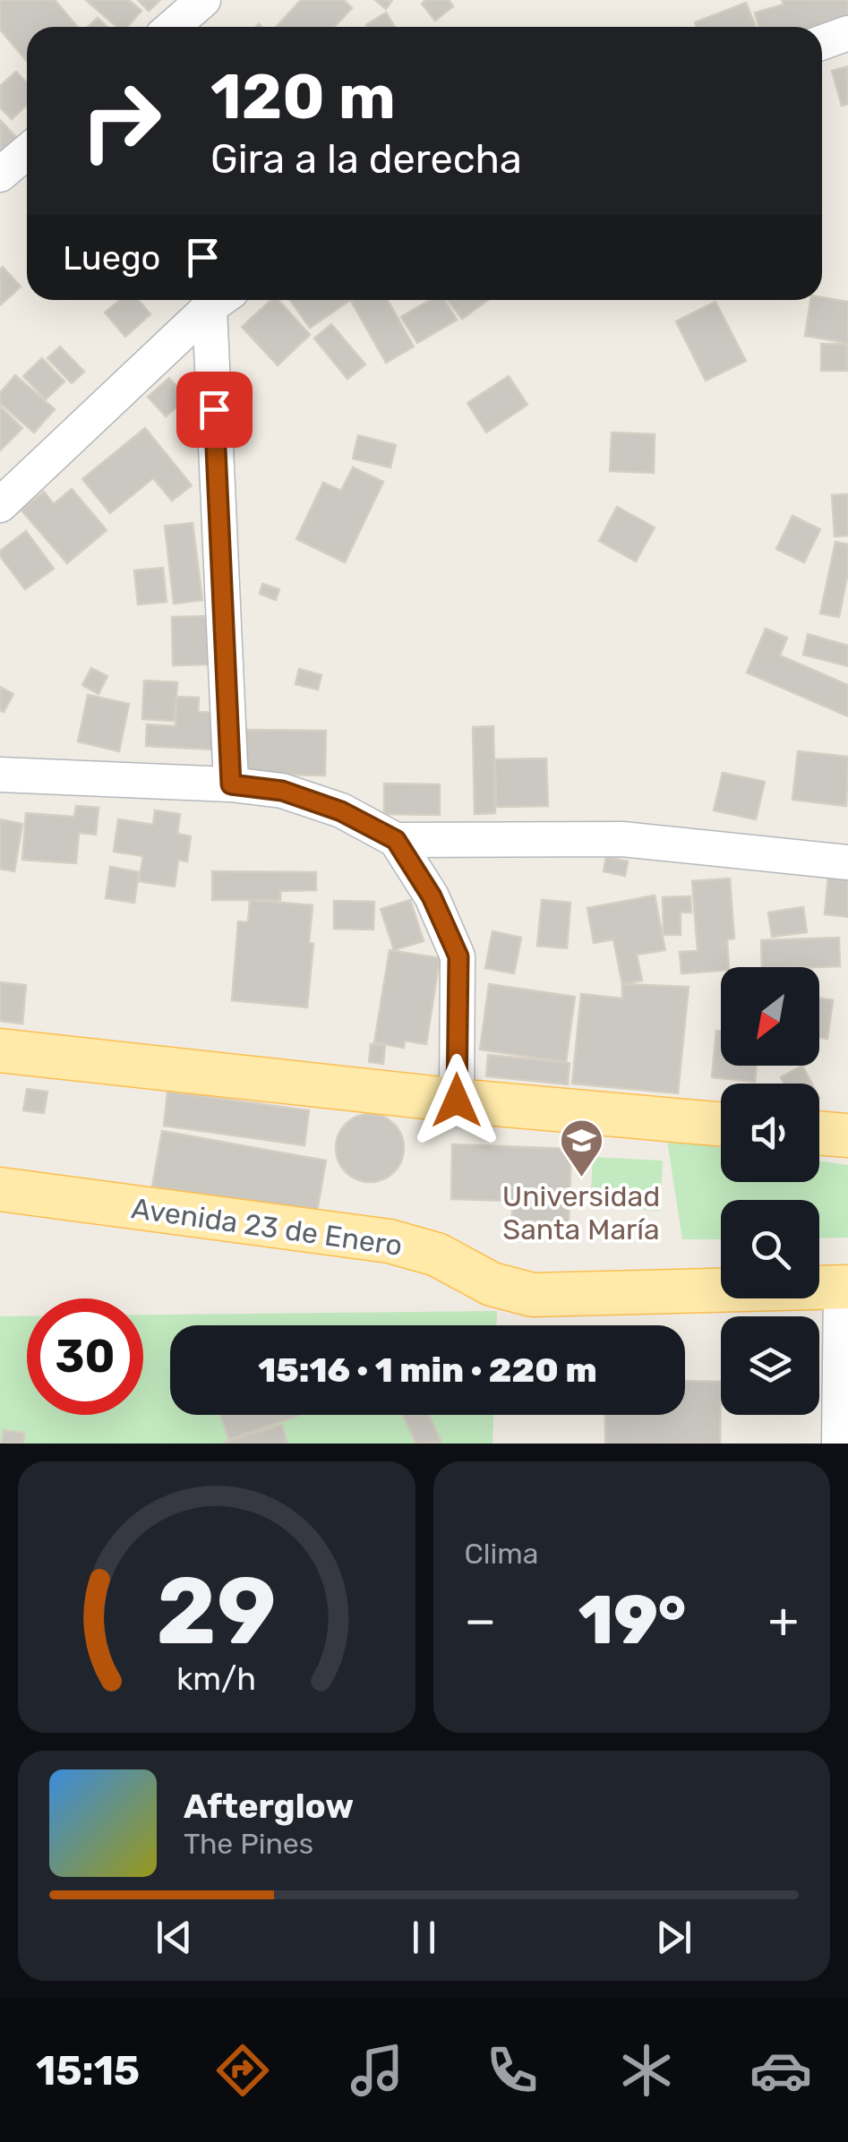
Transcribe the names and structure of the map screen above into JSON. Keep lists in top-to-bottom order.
{
  "streets": {
    "main road": ["Avenida 23 de Enero"]
  },
  "places": {
    "school or university": ["Universidad Santa María"]
  },
  "north": "bottom left",
  "page": {
    "turn": ["120 m", "Gira a la derecha"],
    "then": "Luego",
    "limit": "30",
    "trip": "15:16 · 1 min · 220 m",
    "tile": "Clima",
    "heat": ["−", "19°", "+"],
    "song": ["Afterglow", "The Pines"],
    "tabs": "15:15",
    "gauge": ["29", "km/h"]
  }
}
